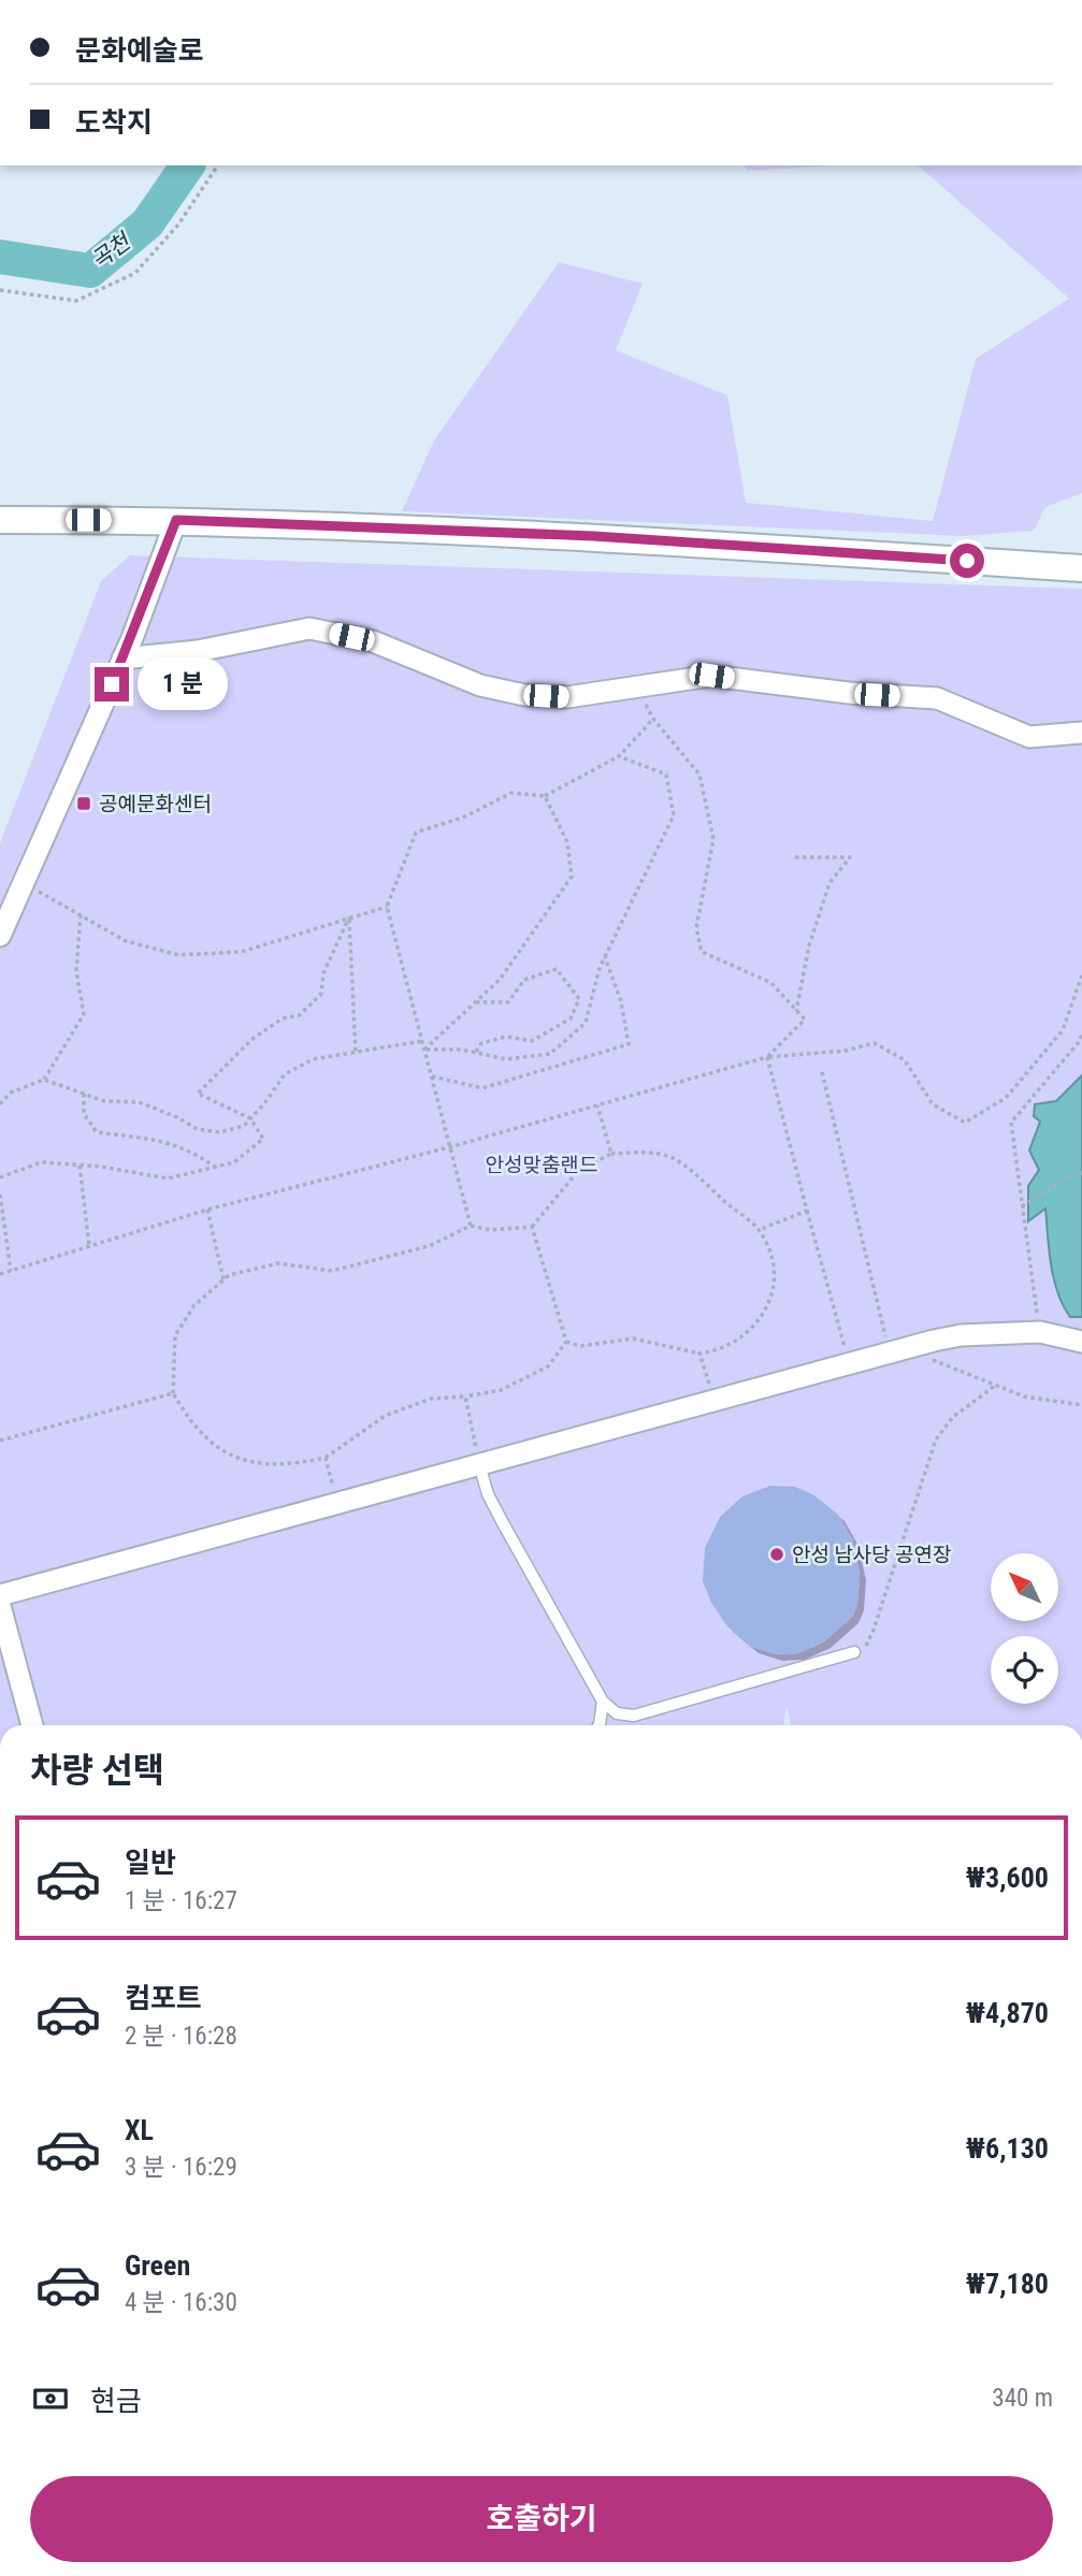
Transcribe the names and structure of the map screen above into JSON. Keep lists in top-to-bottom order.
{
  "water": ["곡천"],
  "parks": ["안성맞춤랜드"],
  "places": {
    "transit": ["공예문화센터"],
    "other": ["안성 남사당 공연장"]
  },
  "north": "top left",
  "page": {
    "banner": ["문화예술로", "도착지"],
    "bubble": "1 분",
    "heading": "차량 선택",
    "list": [
      {
        "name": "일반",
        "note": "1 분 · 16:27",
        "value": "₩3,600"
      },
      {
        "name": "컴포트",
        "note": "2 분 · 16:28",
        "value": "₩4,870"
      },
      {
        "name": "XL",
        "note": "3 분 · 16:29",
        "value": "₩6,130"
      },
      {
        "name": "Green",
        "note": "4 분 · 16:30",
        "value": "₩7,180"
      }
    ],
    "pay": ["현금", "340 m"],
    "buttons": "호출하기"
  }
}
